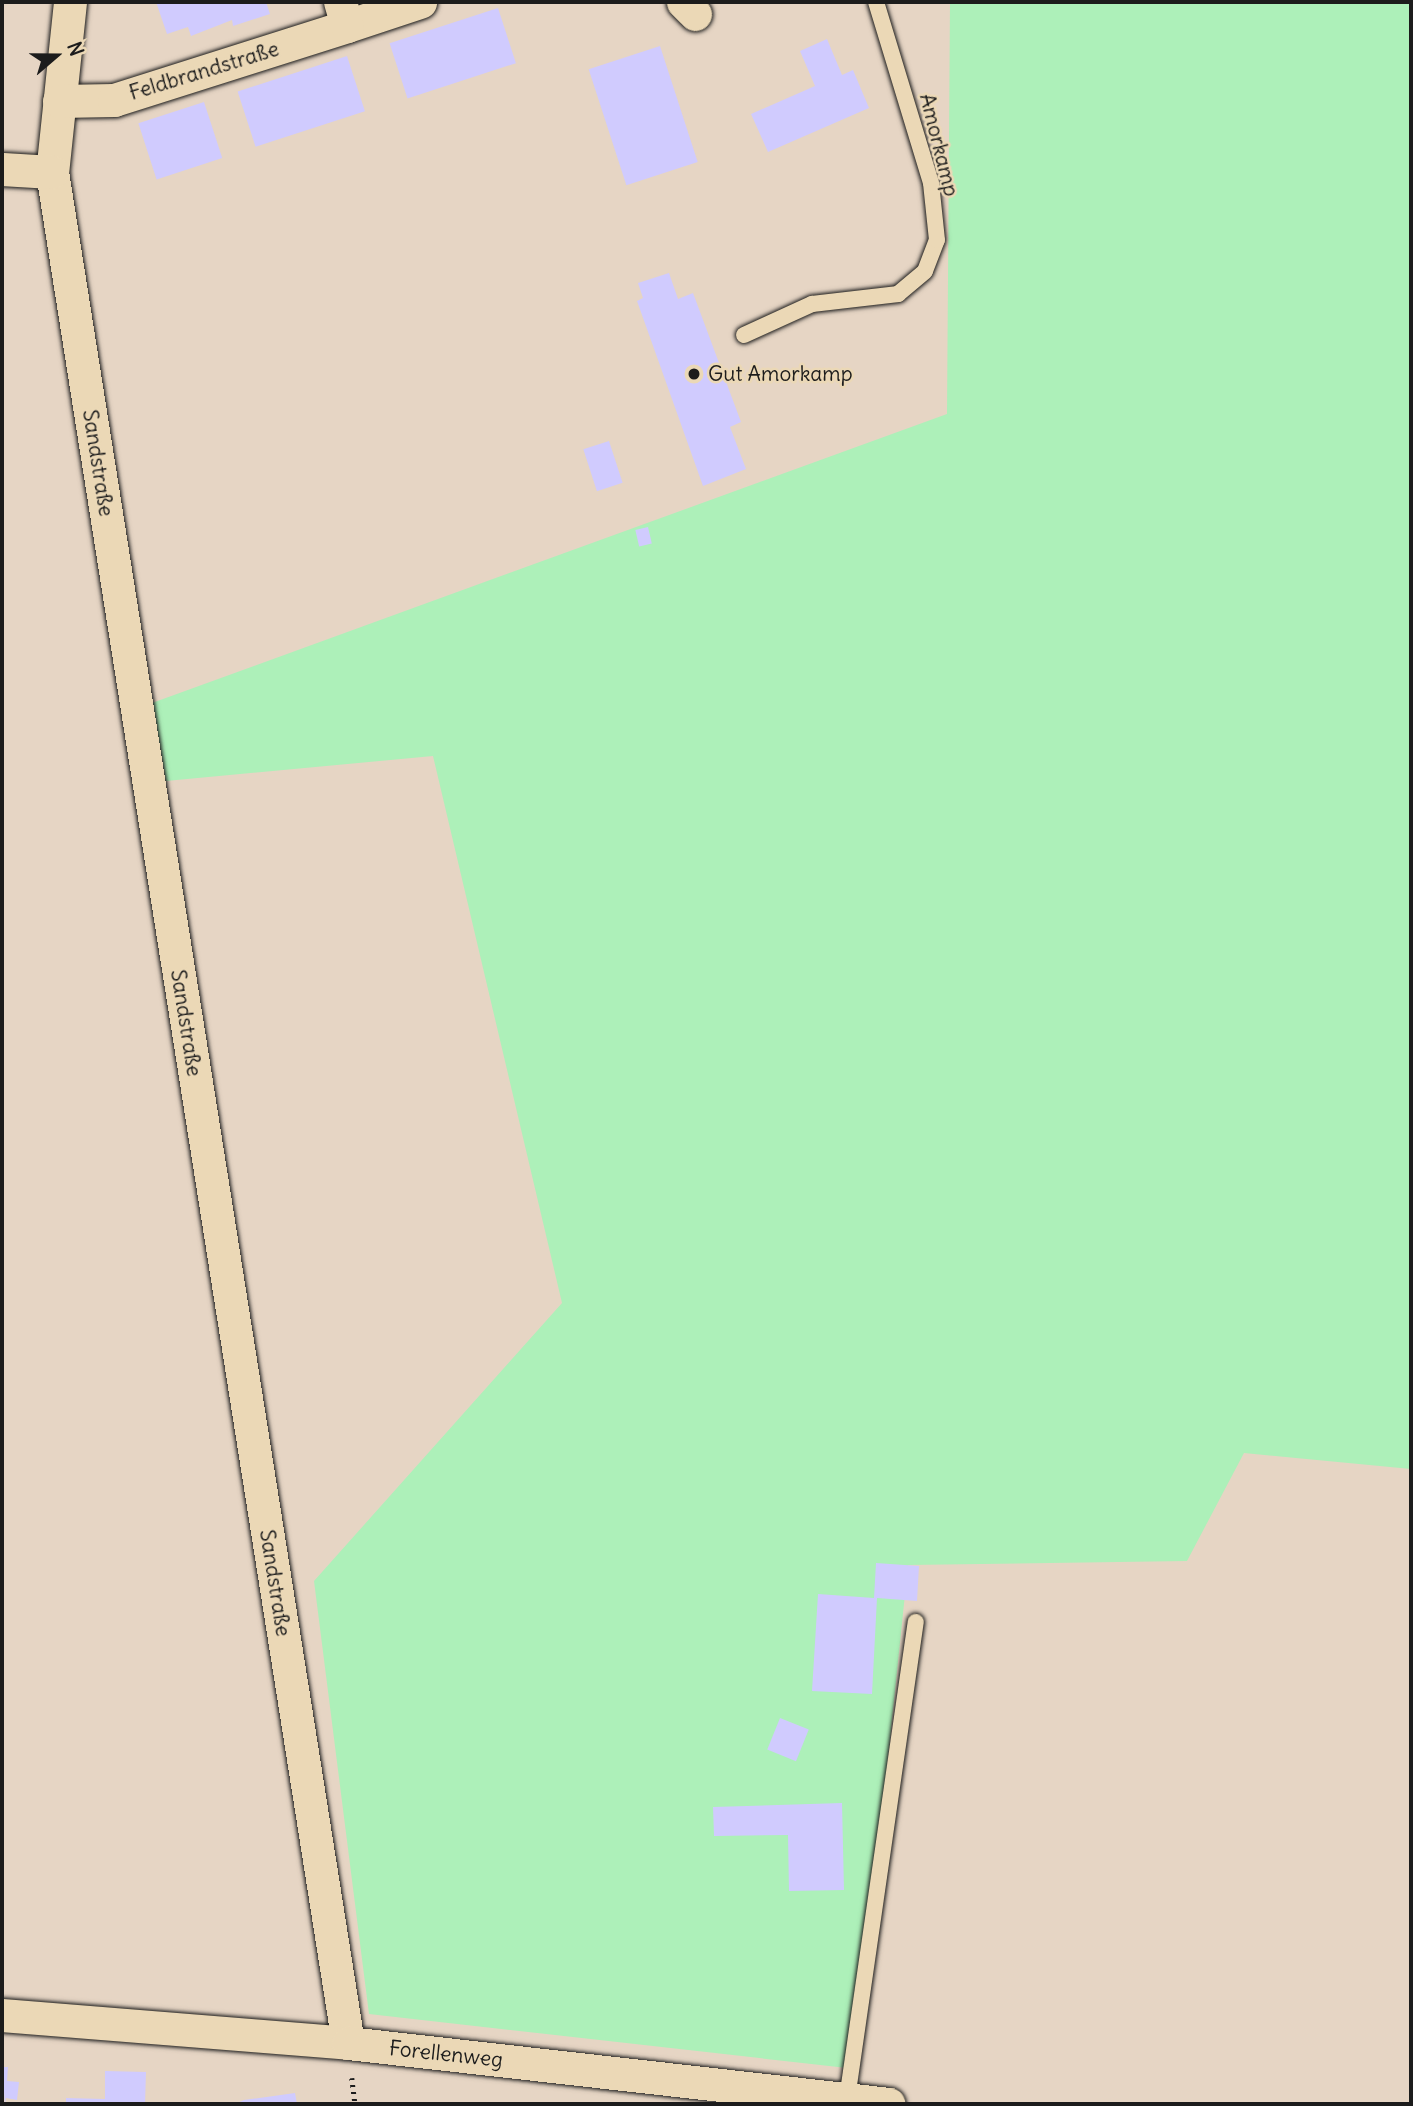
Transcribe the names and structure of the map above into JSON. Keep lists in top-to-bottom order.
{
  "streets": {
    "street": ["Feldbrandstraße", "Sandstraße", "Forellenweg"],
    "lane": ["Amorkamp"]
  },
  "crossings": [
    ["Feldbrandstraße", "Sandstraße"],
    ["Sandstraße", "Forellenweg"]
  ],
  "places": ["Gut Amorkamp"],
  "north": "right"
}
